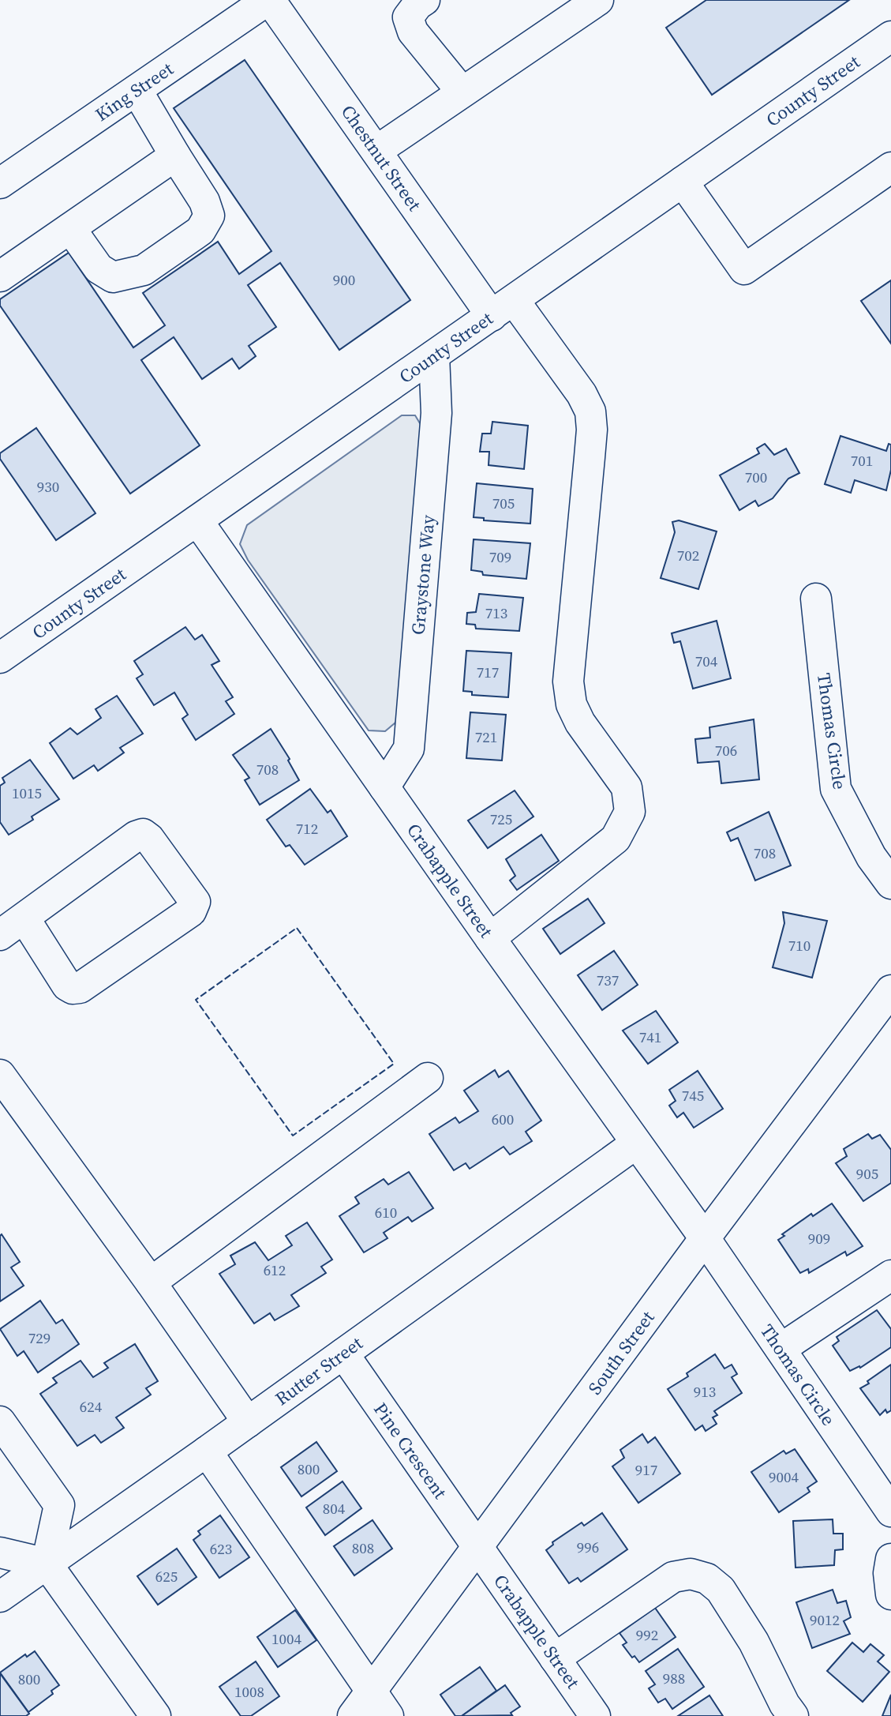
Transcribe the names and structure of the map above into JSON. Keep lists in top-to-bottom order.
{
  "streets": {
    "street": [
      "County Street",
      "King Street",
      "Chestnut Street",
      "Graystone Way",
      "Thomas Circle",
      "Crabapple Street",
      "South Street",
      "Rutter Street",
      "Pine Crescent"
    ]
  },
  "crossings": [
    ["County Street", "Chestnut Street"],
    ["County Street", "Graystone Way"],
    ["County Street", "Crabapple Street"],
    ["King Street", "Chestnut Street"],
    ["Chestnut Street", "Crabapple Street"],
    ["Graystone Way", "Crabapple Street"],
    ["Thomas Circle", "Crabapple Street"],
    ["Thomas Circle", "South Street"],
    ["Crabapple Street", "South Street"],
    ["Crabapple Street", "Rutter Street"],
    ["Crabapple Street", "Pine Crescent"],
    ["South Street", "Pine Crescent"],
    ["Rutter Street", "Pine Crescent"]
  ],
  "house_numbers": [
    "900",
    "701",
    "700",
    "930",
    "705",
    "702",
    "709",
    "713",
    "704",
    "717",
    "721",
    "706",
    "708",
    "1015",
    "725",
    "712",
    "708",
    "710",
    "737",
    "741",
    "745",
    "600",
    "905",
    "610",
    "909",
    "612",
    "729",
    "913",
    "624",
    "800",
    "917",
    "9004",
    "804",
    "996",
    "808",
    "623",
    "625",
    "9012",
    "992",
    "1004",
    "988",
    "800",
    "1008"
  ]
}
